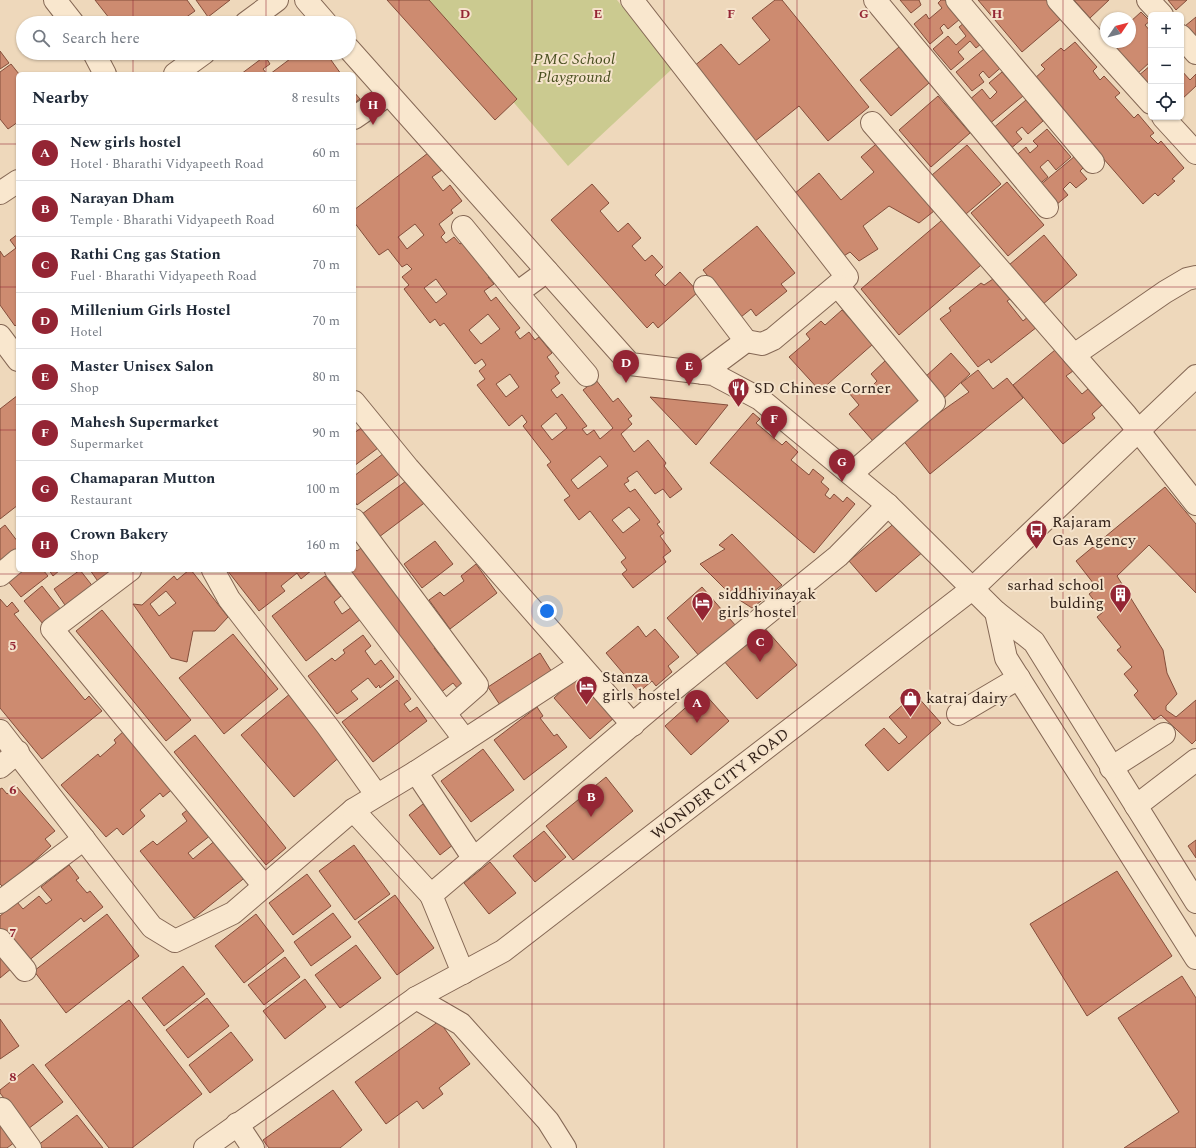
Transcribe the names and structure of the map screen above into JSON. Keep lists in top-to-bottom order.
{
  "streets": {
    "street": ["WONDER CITY ROAD"]
  },
  "parks": ["PMC School Playground"],
  "places": {
    "restaurant": ["SD Chinese Corner"],
    "bus stop": ["Rajaram Gas Agency"],
    "building": ["sarhad school bulding"],
    "hotel": ["siddhivinayak girls hostel", "Stanza girls hostel"],
    "shop": ["katraj dairy"]
  },
  "north": "top right",
  "page": {
    "map_buttons": ["+", "−"],
    "search": "Search here",
    "heading": ["Nearby", "8 results"],
    "pins": [
      "H",
      "D",
      "E",
      "F",
      "G",
      "C",
      "A",
      "B"
    ],
    "list": [
      {
        "mark": "A",
        "name": "New girls hostel",
        "note": "Hotel · Bharathi Vidyapeeth Road",
        "value": "60 m"
      },
      {
        "mark": "B",
        "name": "Narayan Dham",
        "note": "Temple · Bharathi Vidyapeeth Road",
        "value": "60 m"
      },
      {
        "mark": "C",
        "name": "Rathi Cng gas Station",
        "note": "Fuel · Bharathi Vidyapeeth Road",
        "value": "70 m"
      },
      {
        "mark": "D",
        "name": "Millenium Girls Hostel",
        "note": "Hotel",
        "value": "70 m"
      },
      {
        "mark": "E",
        "name": "Master Unisex Salon",
        "note": "Shop",
        "value": "80 m"
      },
      {
        "mark": "F",
        "name": "Mahesh Supermarket",
        "note": "Supermarket",
        "value": "90 m"
      },
      {
        "mark": "G",
        "name": "Chamaparan Mutton",
        "note": "Restaurant",
        "value": "100 m"
      },
      {
        "mark": "H",
        "name": "Crown Bakery",
        "note": "Shop",
        "value": "160 m"
      }
    ]
  },
  "grid": {
    "columns": [
      "D",
      "E",
      "F",
      "G",
      "H"
    ],
    "rows": [
      "5",
      "6",
      "7",
      "8"
    ]
  }
}
